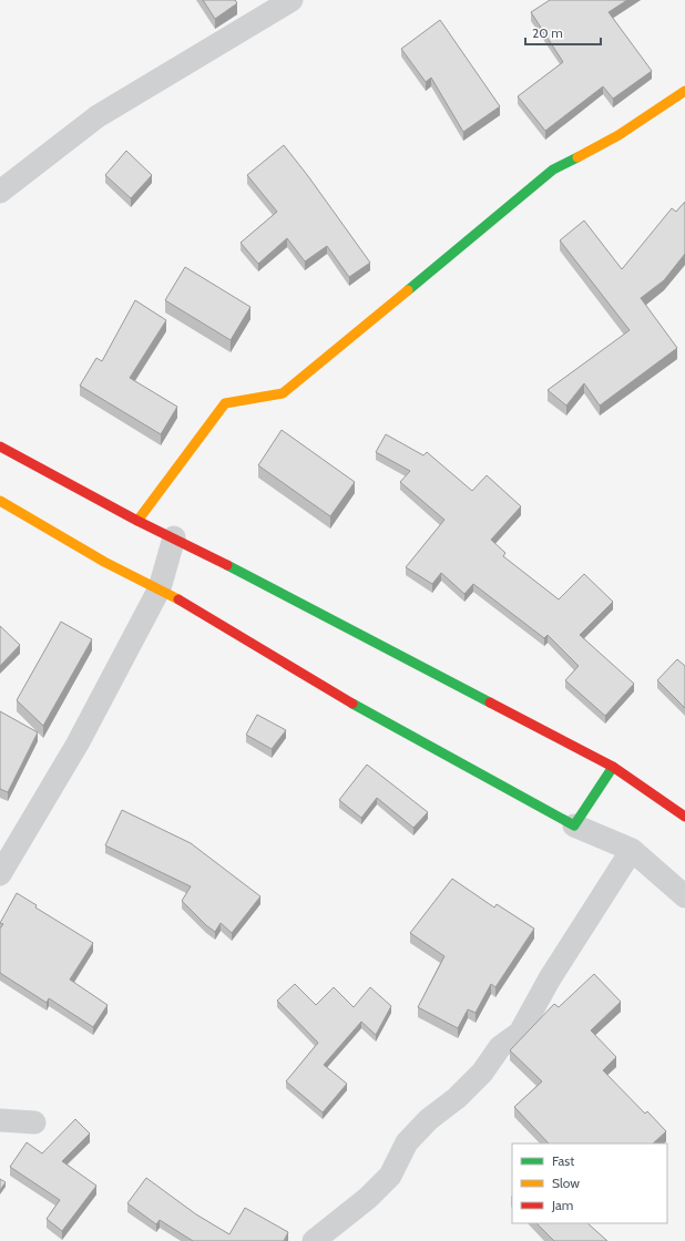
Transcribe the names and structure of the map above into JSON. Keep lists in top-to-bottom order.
{
  "legend": ["Fast", "Slow", "Jam"],
  "scale_bar": "20 m"
}
